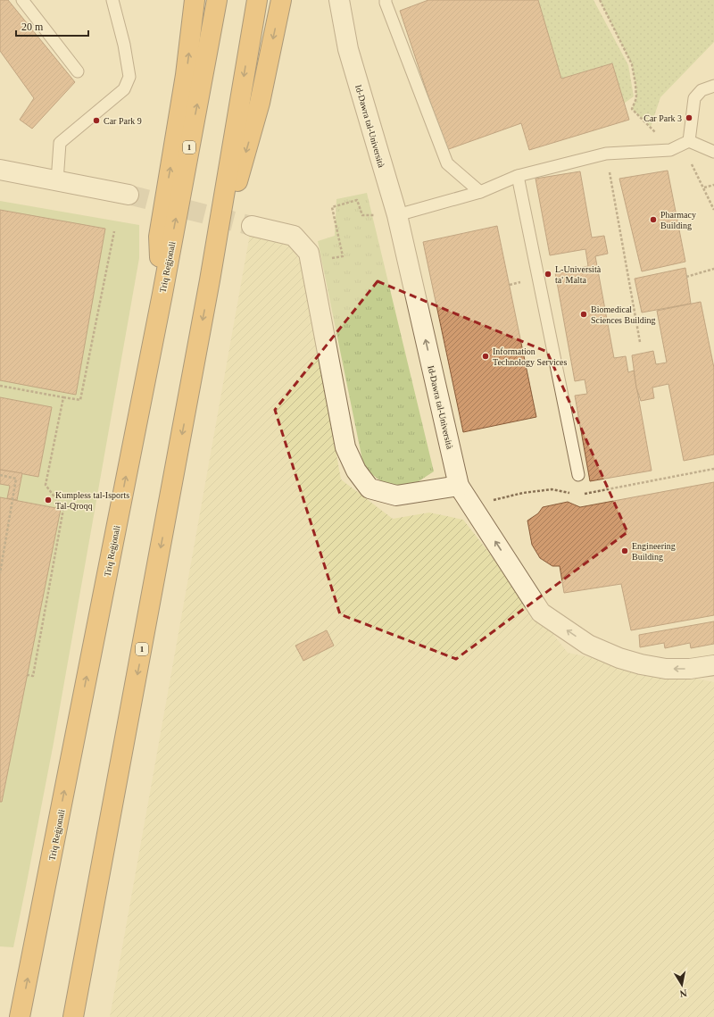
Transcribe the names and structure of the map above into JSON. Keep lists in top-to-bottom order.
{
  "streets": {
    "highway": ["1", "Triq Reġjonali"],
    "street": ["Id-Dawra tal-Università"]
  },
  "one_way": ["Id-Dawra tal-Università"],
  "places": [
    "Car Park 3",
    "Car Park 9",
    "Pharmacy Building",
    "L-Università ta' Malta",
    "Biomedical Sciences Building",
    "Information Technology Services",
    "Kumpless tal-Isports Tal-Qroqq",
    "Engineering Building"
  ],
  "scale_bar": "20 m",
  "north": "bottom"
}
